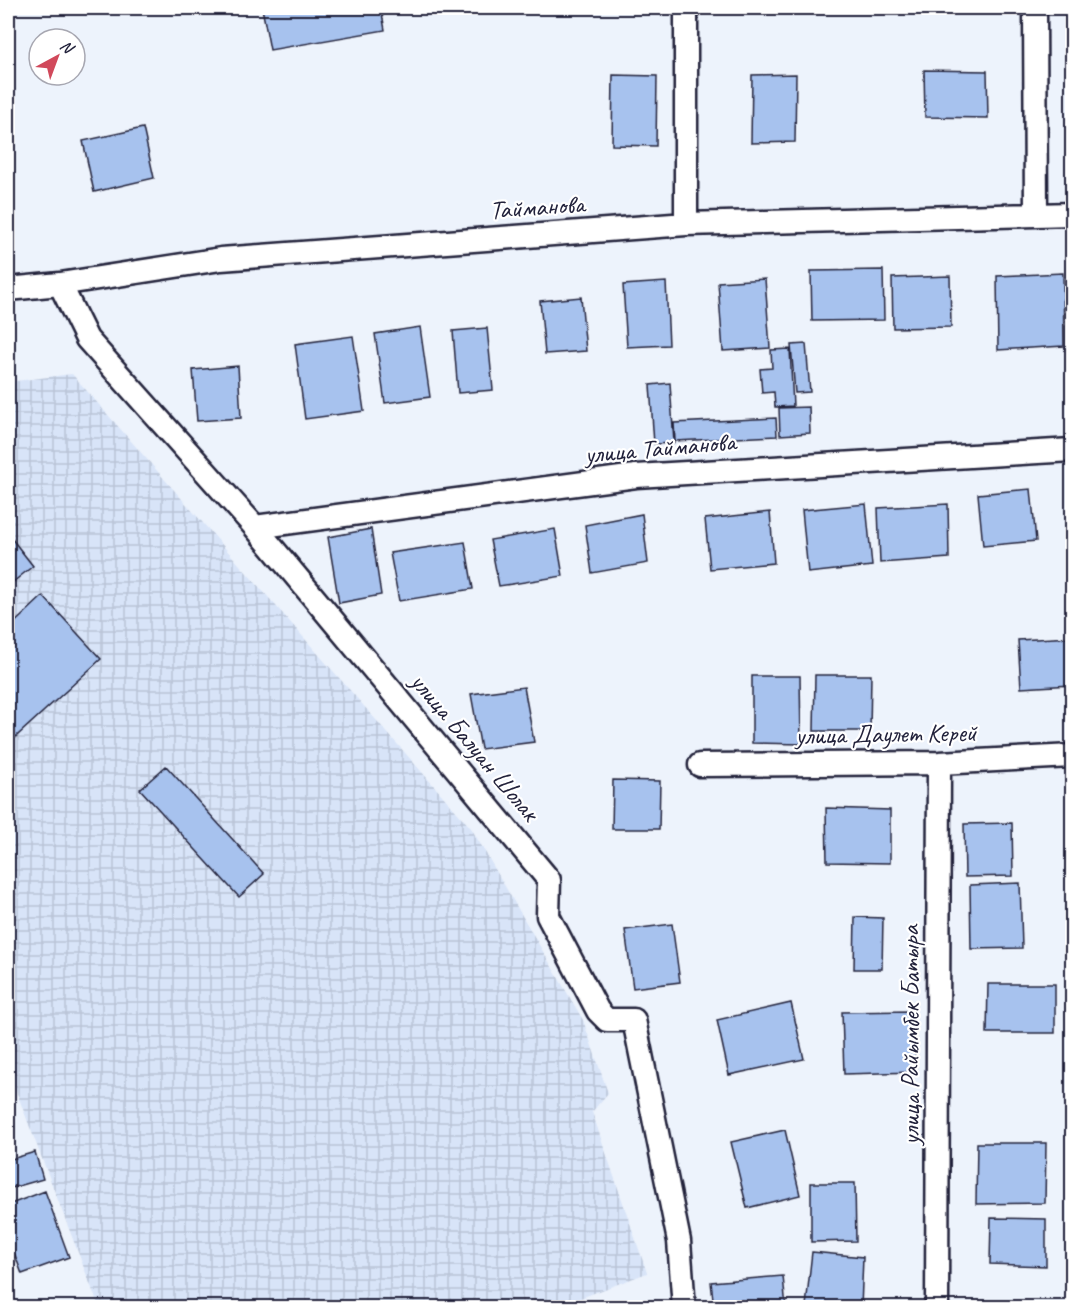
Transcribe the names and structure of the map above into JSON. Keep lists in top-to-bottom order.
{
  "streets": {
    "street": [
      "Тайманова",
      "улица Тайманова",
      "улица Даулет Керей",
      "улица Балуан Шолак",
      "улица Райымбек Батыра"
    ]
  },
  "crossings": [
    ["Тайманова", "улица Балуан Шолак"],
    ["улица Тайманова", "улица Балуан Шолак"],
    ["улица Даулет Керей", "улица Райымбек Батыра"]
  ],
  "north": "top right"
}
